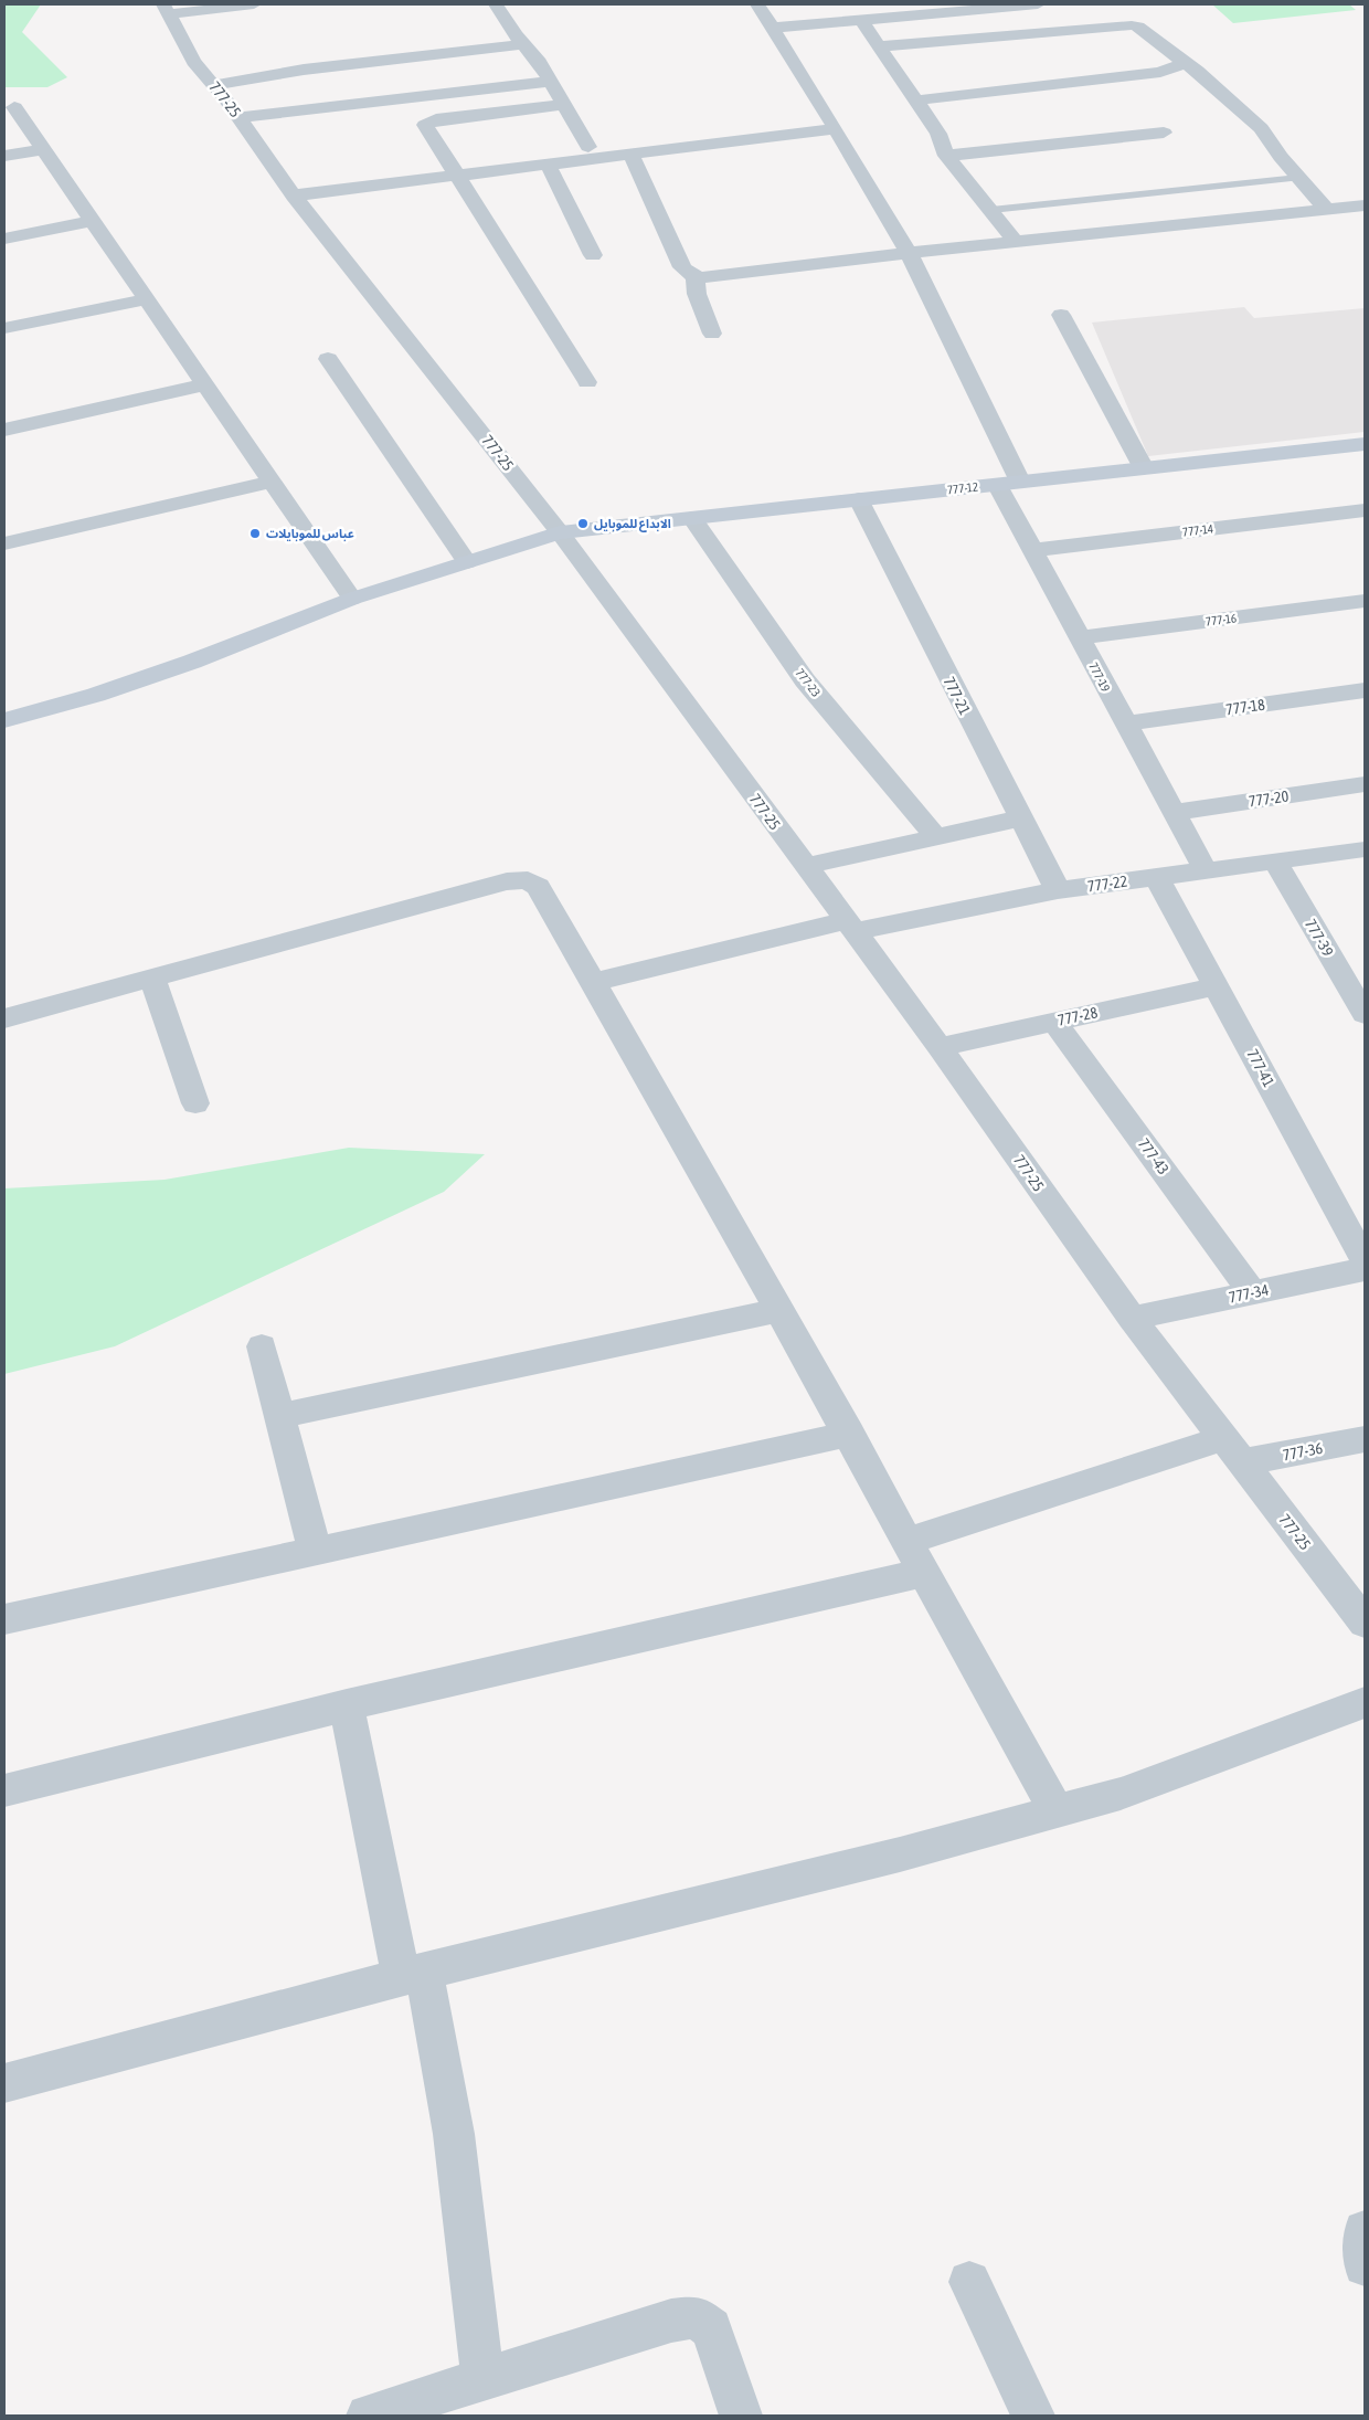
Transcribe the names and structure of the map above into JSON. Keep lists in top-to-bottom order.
{
  "streets": {
    "street": [
      "777-25",
      "777-12",
      "777-14",
      "777-16",
      "777-19",
      "777-23",
      "777-21",
      "777-18",
      "777-20",
      "777-22",
      "777-39",
      "777-28",
      "777-41",
      "777-43",
      "777-34",
      "777-36"
    ]
  },
  "crossings": [
    ["777-25", "777-12"],
    ["777-25", "777-22"],
    ["777-25", "777-28"],
    ["777-25", "777-34"],
    ["777-25", "777-36"],
    ["777-12", "777-19"],
    ["777-12", "777-23"],
    ["777-12", "777-21"],
    ["777-14", "777-19"],
    ["777-16", "777-19"],
    ["777-19", "777-18"],
    ["777-19", "777-20"],
    ["777-19", "777-22"],
    ["777-21", "777-22"],
    ["777-22", "777-39"],
    ["777-22", "777-41"],
    ["777-28", "777-41"],
    ["777-28", "777-43"],
    ["777-43", "777-34"]
  ],
  "places": ["الابداع للموبايل", "عباس للموبايلات"]
}
